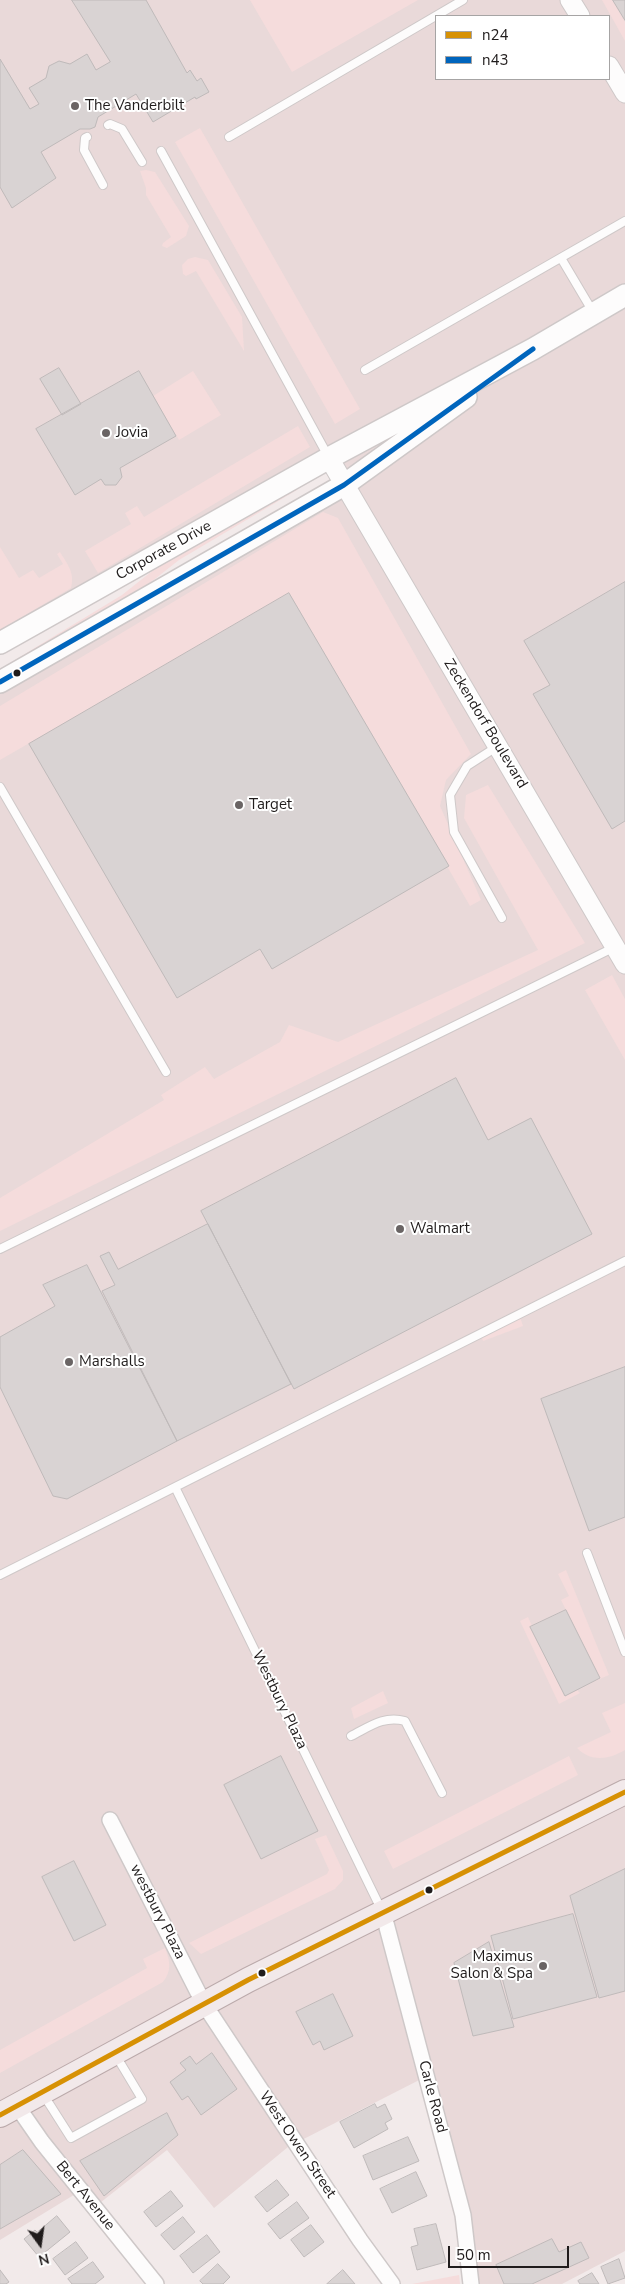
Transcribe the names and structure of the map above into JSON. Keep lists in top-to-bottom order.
{
  "streets": {
    "main road": ["Corporate Drive"],
    "street": [
      "Zeckendorf Boulevard",
      "westbury Plaza",
      "Carle Road",
      "West Owen Street",
      "Bert Avenue"
    ],
    "lane": ["Westbury Plaza"]
  },
  "crossings": [
    ["Corporate Drive", "Zeckendorf Boulevard"],
    ["Westbury Plaza", "Carle Road"],
    ["westbury Plaza", "West Owen Street"]
  ],
  "places": [
    "The Vanderbilt",
    "Jovia",
    "Target",
    "Walmart",
    "Marshalls",
    "Maximus Salon & Spa"
  ],
  "lines": ["transit line n43", "transit line n24"],
  "legend": ["n24", "n43"],
  "scale_bar": "50 m",
  "north": "bottom"
}
